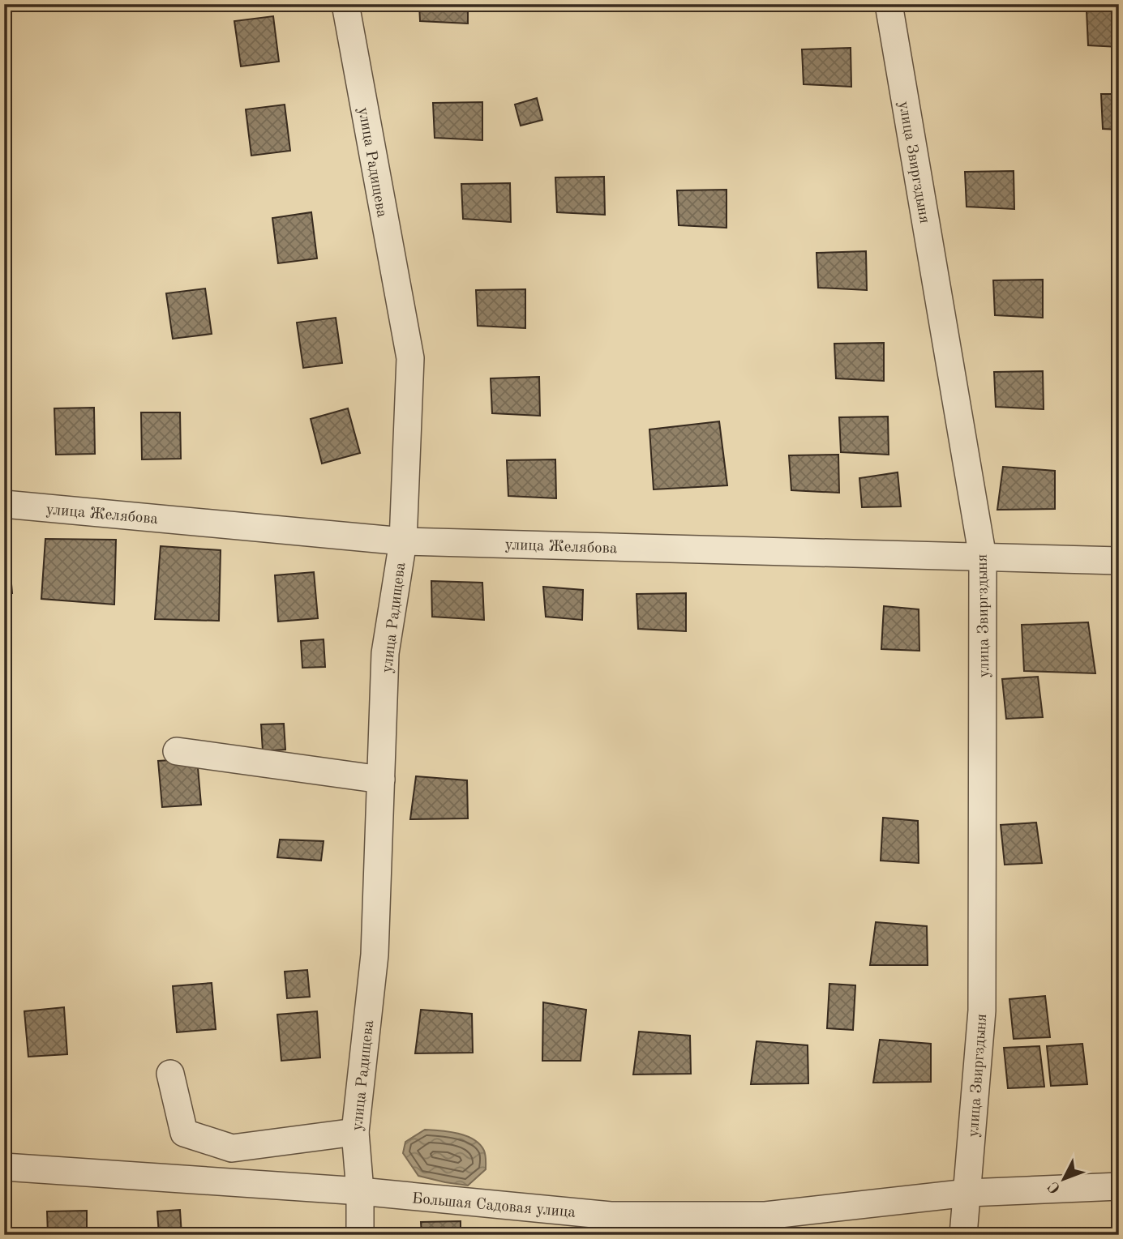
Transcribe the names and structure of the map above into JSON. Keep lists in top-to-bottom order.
{
  "streets": {
    "street": [
      "улица Радищева",
      "улица Звиргздыня",
      "улица Желябова",
      "Большая Садовая улица"
    ]
  },
  "crossings": [
    ["улица Радищева", "улица Желябова"],
    ["улица Радищева", "Большая Садовая улица"],
    ["улица Звиргздыня", "улица Желябова"],
    ["улица Звиргздыня", "Большая Садовая улица"]
  ],
  "north": "bottom left"
}
